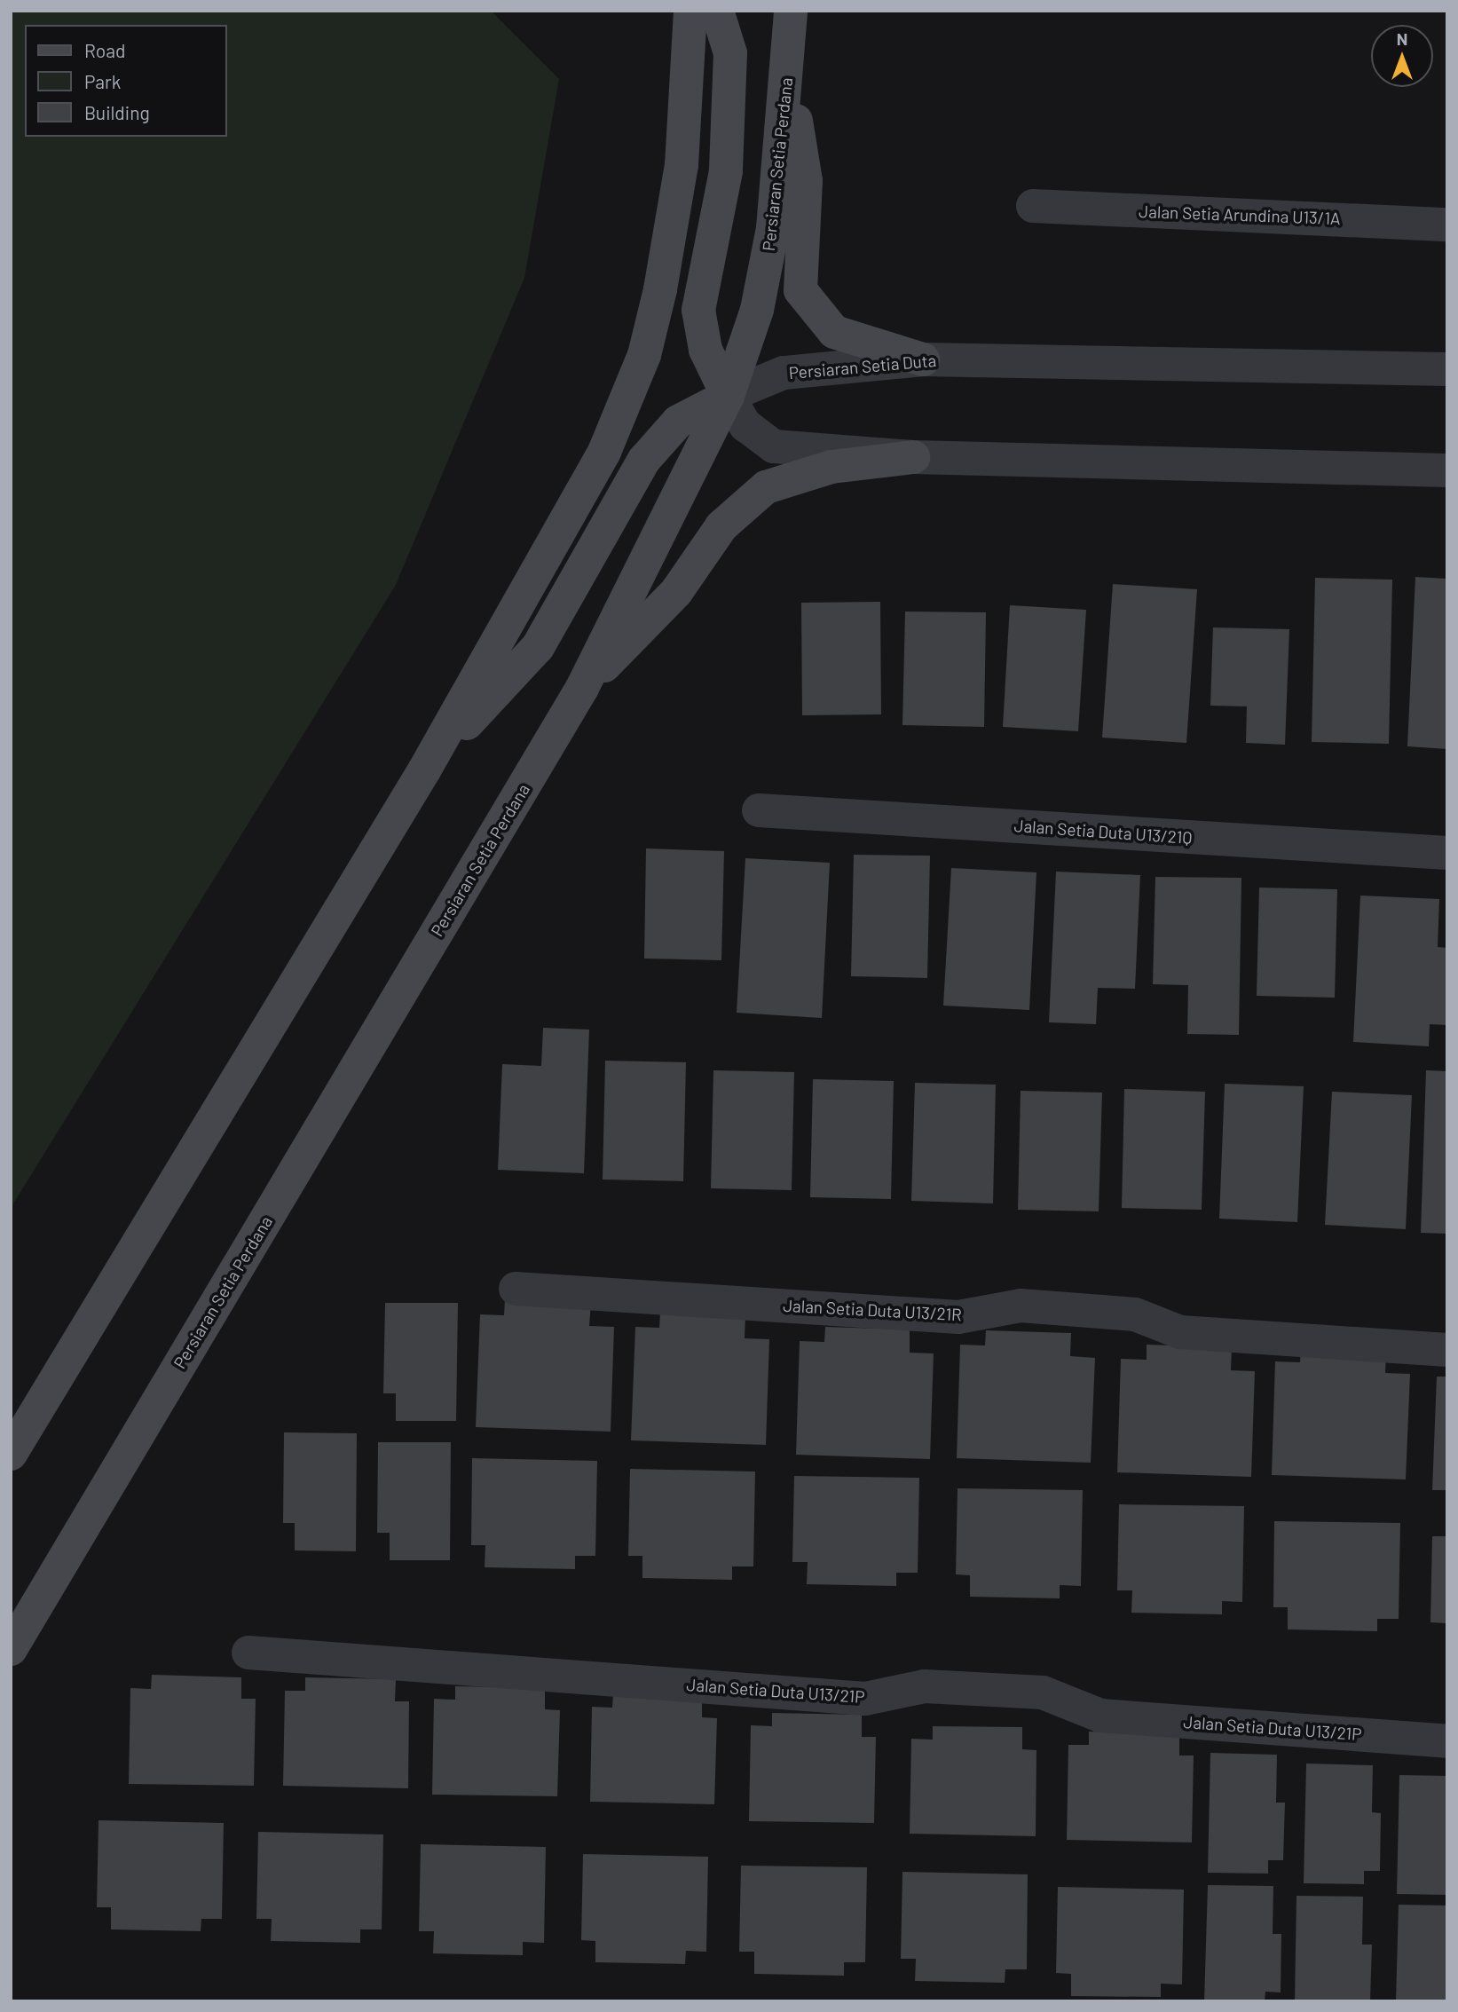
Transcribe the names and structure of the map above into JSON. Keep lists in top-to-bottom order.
{
  "streets": {
    "main road": ["Persiaran Setia Perdana"],
    "street": [
      "Jalan Setia Arundina U13/1A",
      "Persiaran Setia Duta",
      "Jalan Setia Duta U13/21Q",
      "Jalan Setia Duta U13/21R",
      "Jalan Setia Duta U13/21P"
    ]
  },
  "crossings": [
    ["Persiaran Setia Perdana", "Persiaran Setia Duta"]
  ],
  "legend": ["Road", "Park", "Building"],
  "north": "top"
}
